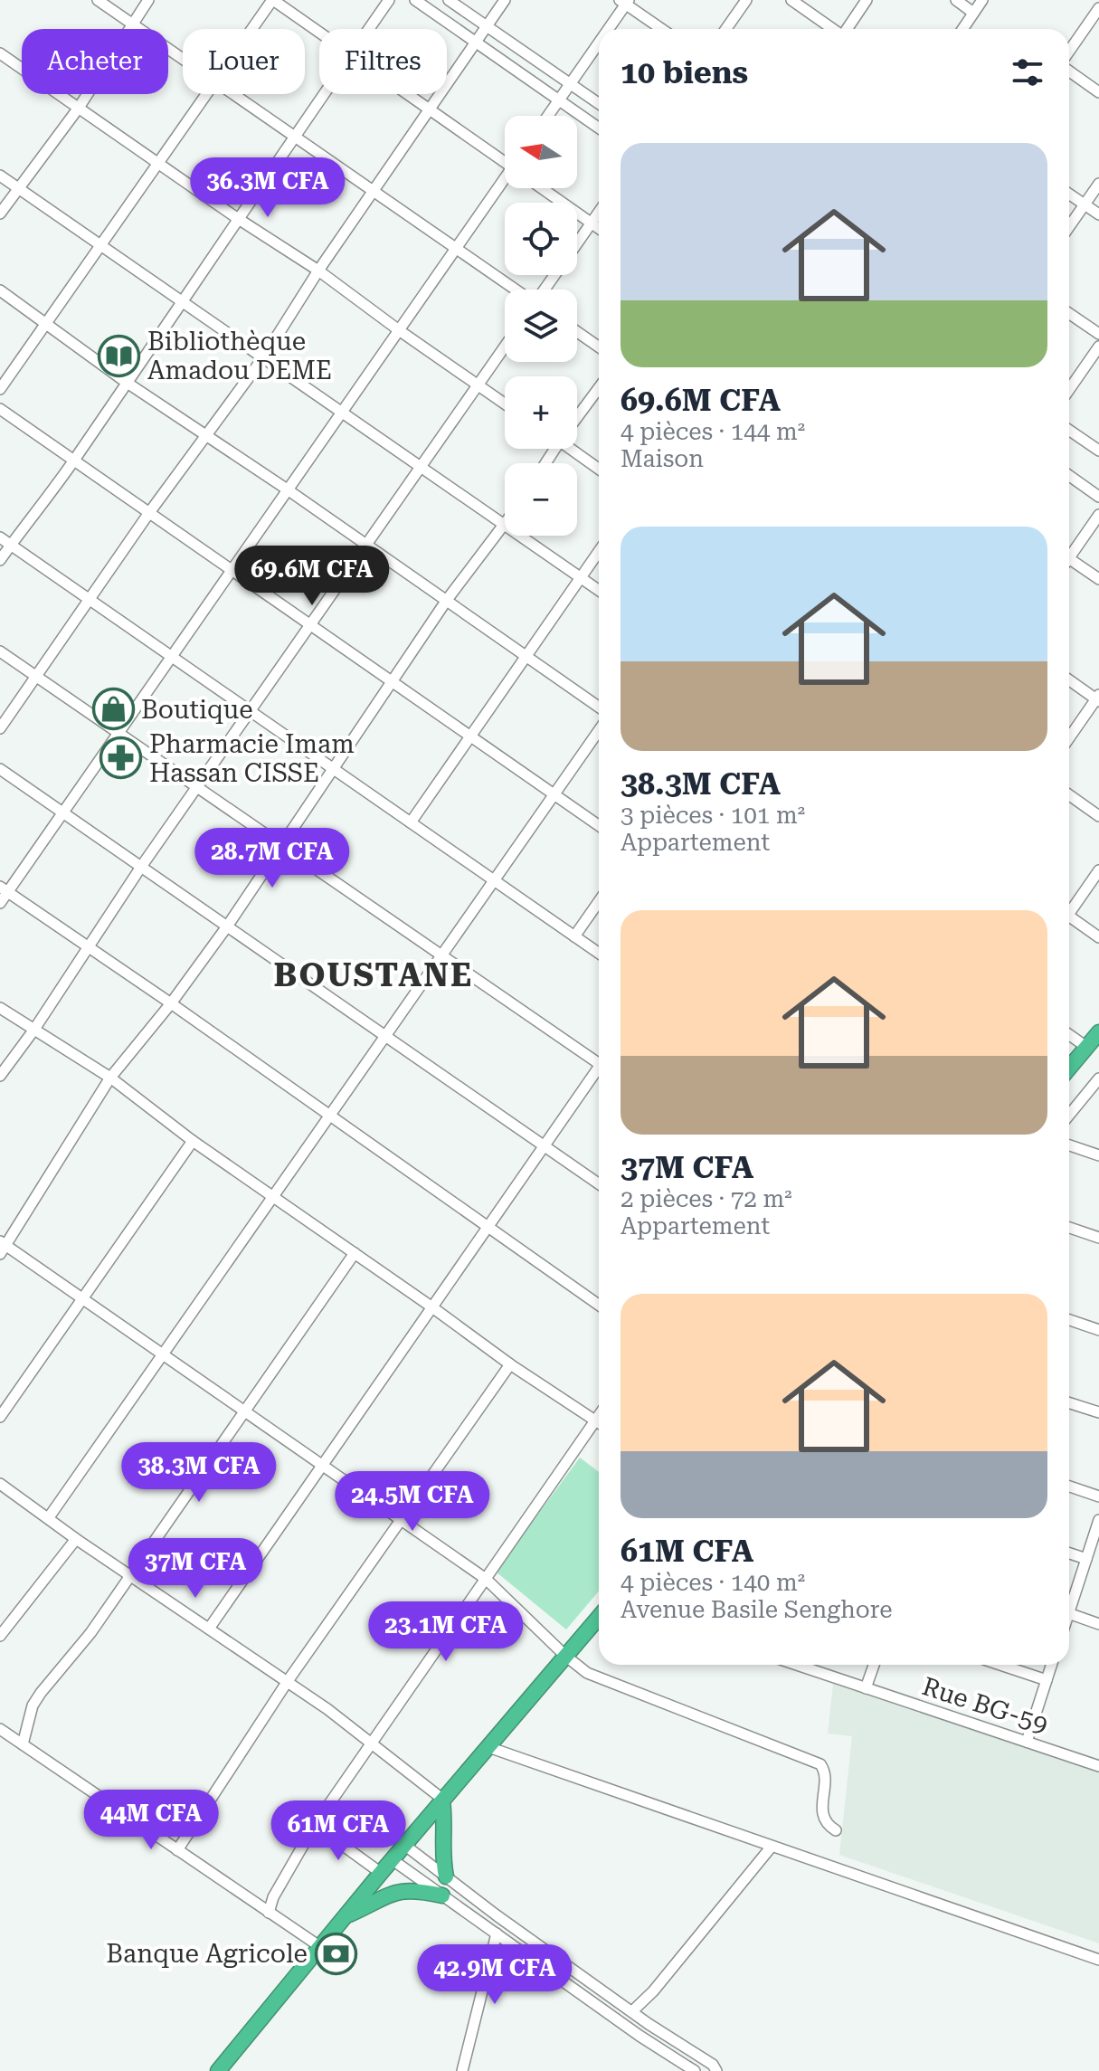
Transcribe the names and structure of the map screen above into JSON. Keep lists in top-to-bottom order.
{
  "streets": {
    "street": ["Rue BG-59"]
  },
  "districts": ["BOUSTANE"],
  "places": {
    "library": ["Bibliothèque Amadou DEME"],
    "shop": ["Boutique"],
    "pharmacy": ["Pharmacie Imam Hassan CISSE"],
    "bank": ["Banque Agricole"]
  },
  "north": "left",
  "page": {
    "chip": ["Acheter", "Louer", "Filtres"],
    "heading": "10 biens",
    "map_buttons": ["+", "−"],
    "list": [
      {
        "name": "69.6M CFA",
        "note": "4 pièces · 144 m² · Maison"
      },
      {
        "name": "38.3M CFA",
        "note": "3 pièces · 101 m² · Appartement"
      },
      {
        "name": "37M CFA",
        "note": "2 pièces · 72 m² · Appartement"
      },
      {
        "name": "61M CFA",
        "note": "4 pièces · 140 m² · Avenue Basile Senghore"
      }
    ],
    "price": [
      "36.3M CFA",
      "69.6M CFA",
      "28.7M CFA",
      "38.3M CFA",
      "24.5M CFA",
      "37M CFA",
      "23.1M CFA",
      "44M CFA",
      "61M CFA",
      "42.9M CFA"
    ]
  }
}
